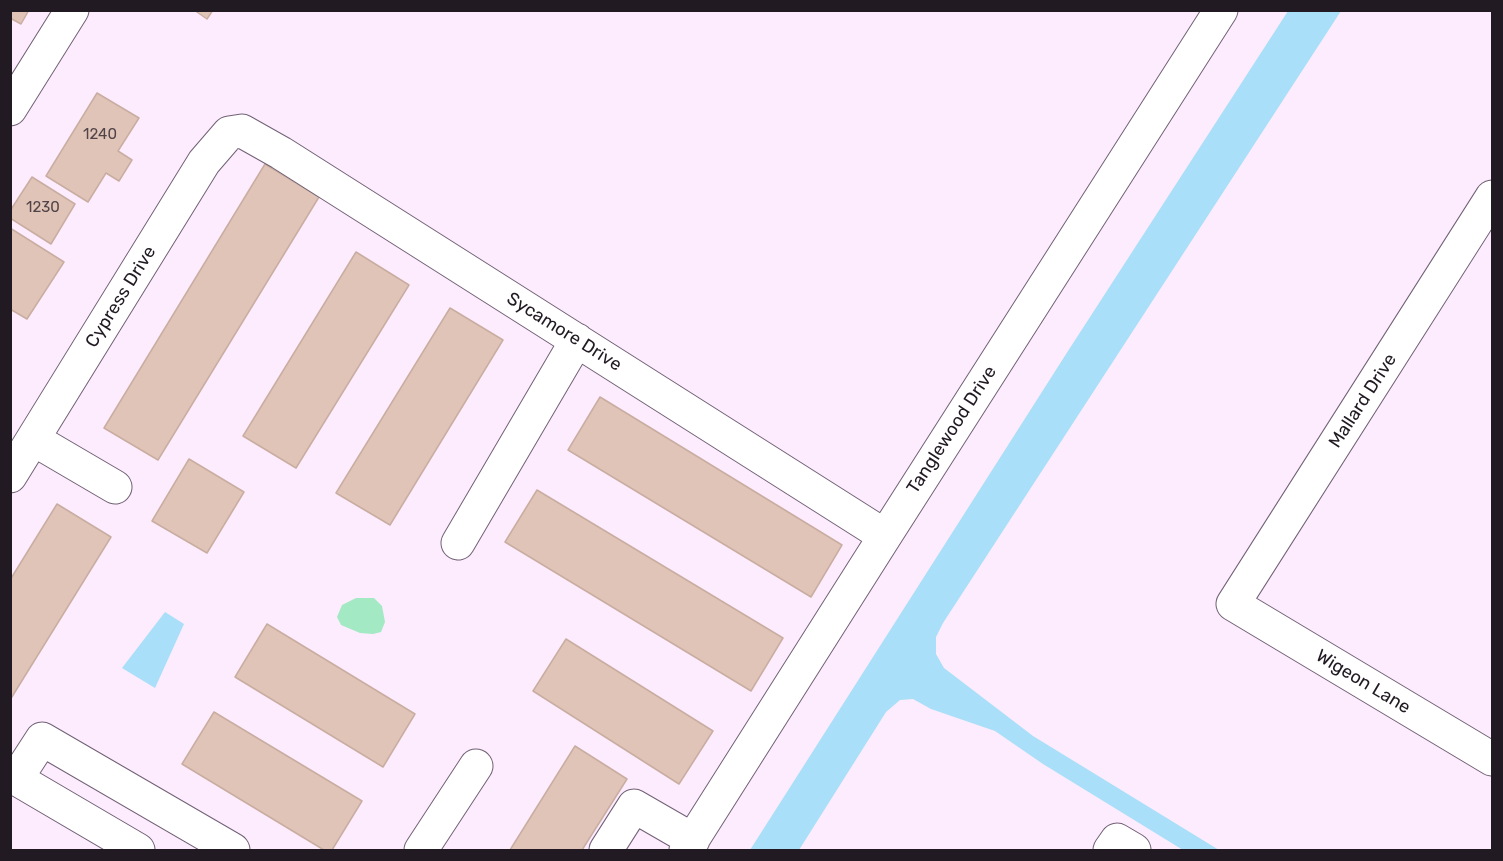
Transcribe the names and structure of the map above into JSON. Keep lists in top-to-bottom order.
{
  "streets": {
    "street": [
      "Cypress Drive",
      "Sycamore Drive",
      "Mallard Drive",
      "Tanglewood Drive",
      "Wigeon Lane"
    ]
  },
  "crossings": [
    ["Cypress Drive", "Sycamore Drive"],
    ["Sycamore Drive", "Tanglewood Drive"],
    ["Mallard Drive", "Wigeon Lane"]
  ],
  "house_numbers": ["1240", "1230"]
}
